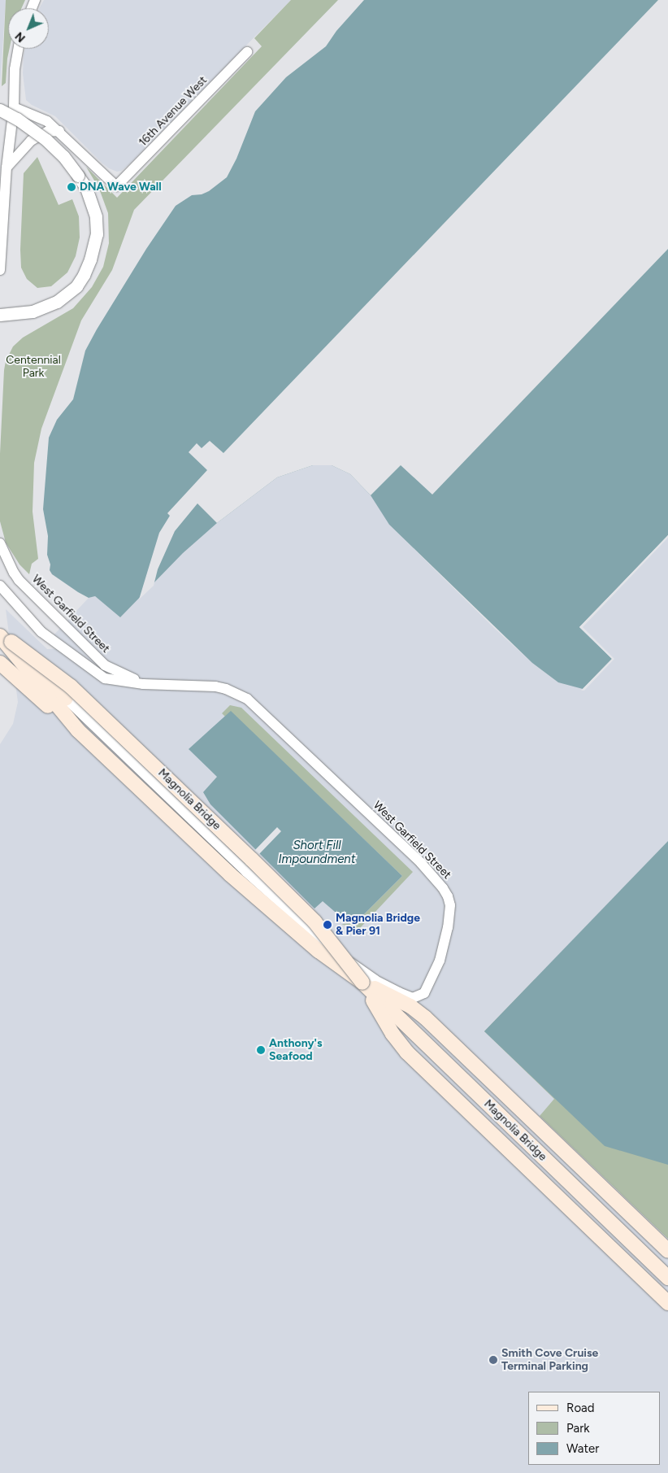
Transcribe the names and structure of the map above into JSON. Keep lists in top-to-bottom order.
{
  "streets": {
    "main road": ["Magnolia Bridge"],
    "street": ["16th Avenue West", "West Garfield Street"]
  },
  "water": ["Short Fill Impoundment"],
  "parks": ["Centennial Park"],
  "places": [
    "DNA Wave Wall",
    "Magnolia Bridge & Pier 91",
    "Anthony's Seafood",
    "Smith Cove Cruise Terminal Parking"
  ],
  "legend": ["Road", "Park", "Water"],
  "north": "bottom left"
}
